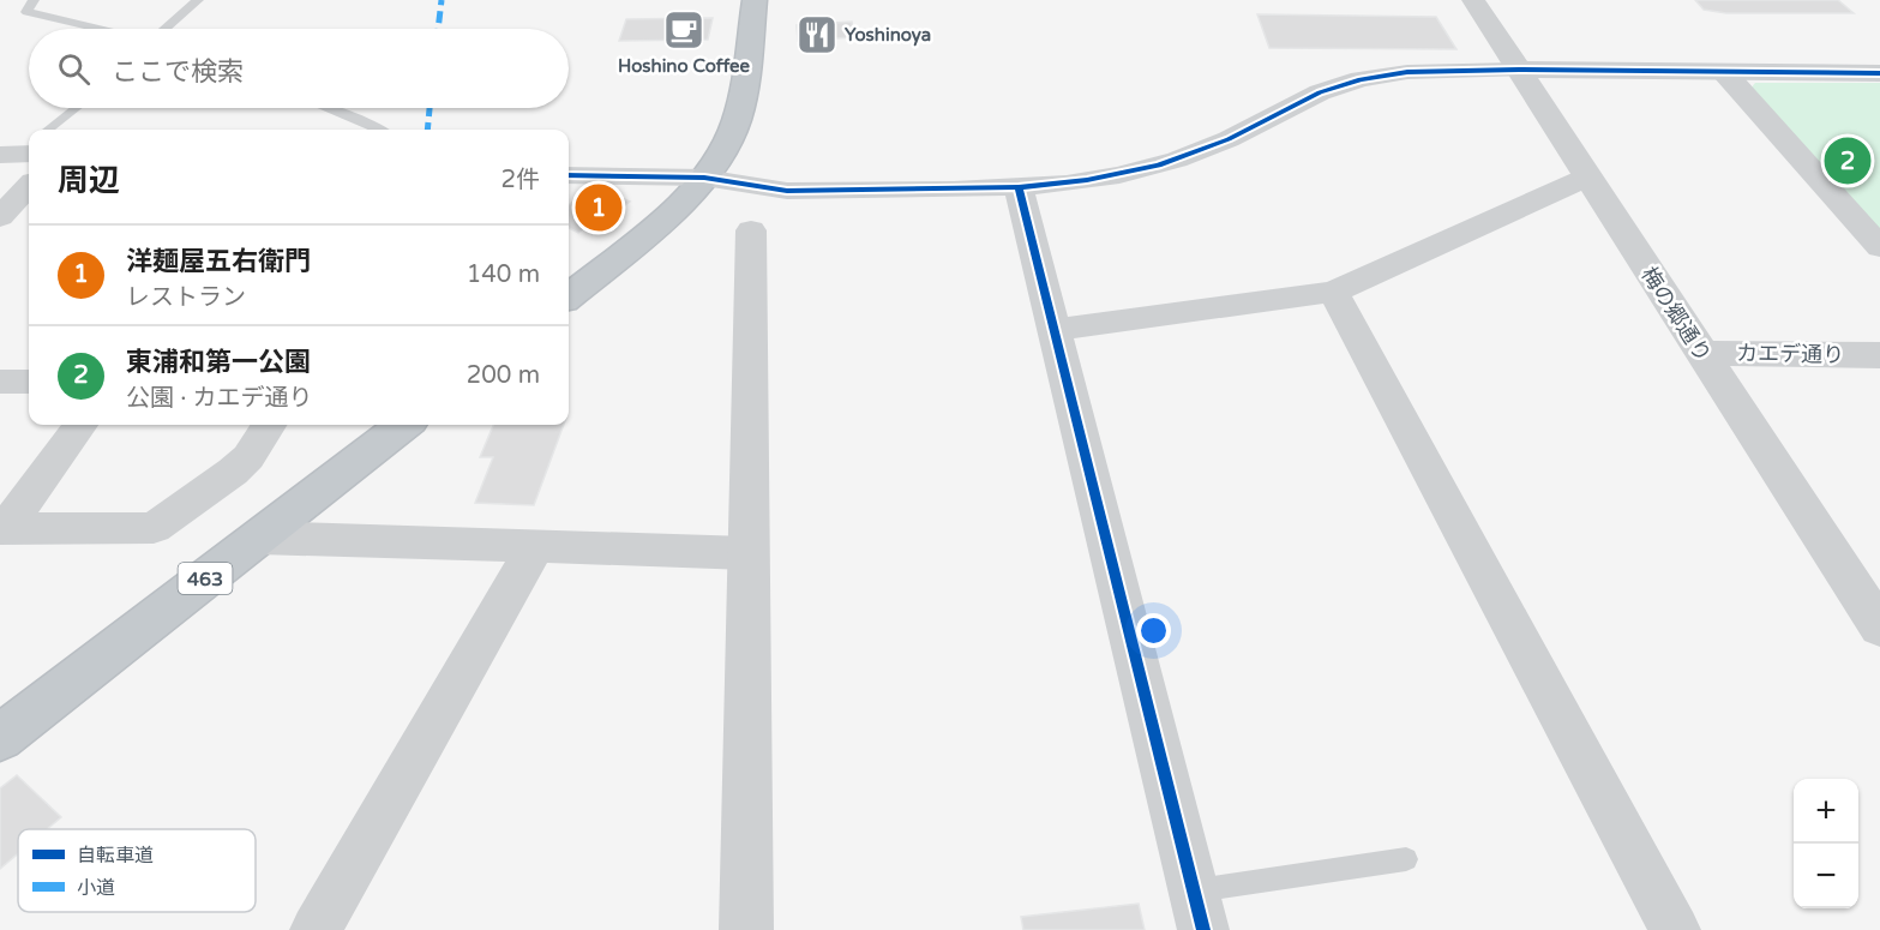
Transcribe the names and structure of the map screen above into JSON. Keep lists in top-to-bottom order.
{
  "streets": {
    "highway": ["463"],
    "street": ["梅の郷通り", "カエデ通り"]
  },
  "crossings": [
    ["梅の郷通り", "カエデ通り"]
  ],
  "places": {
    "cafe": ["Hoshino Coffee"],
    "restaurant": ["Yoshinoya"]
  },
  "legend": ["自転車道", "小道"],
  "page": {
    "search": "ここで検索",
    "heading": ["周辺", "2件"],
    "pins": ["2", "1"],
    "list": [
      {
        "mark": "1",
        "name": "洋麺屋五右衛門",
        "note": "レストラン",
        "value": "140 m"
      },
      {
        "mark": "2",
        "name": "東浦和第一公園",
        "note": "公園 · カエデ通り",
        "value": "200 m"
      }
    ],
    "map_buttons": ["+", "−"]
  }
}
